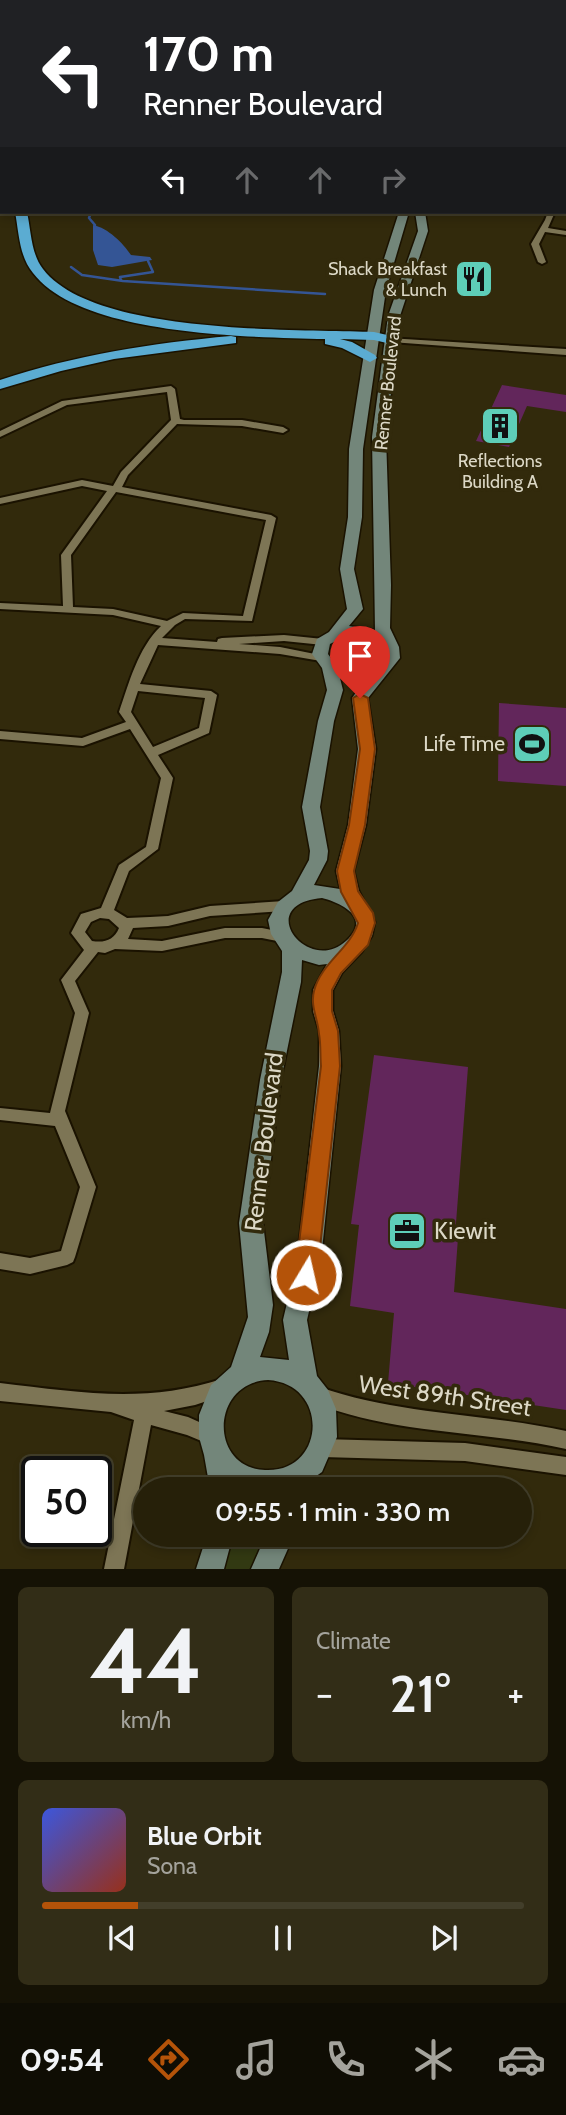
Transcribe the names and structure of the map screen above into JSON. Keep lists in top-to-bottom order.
{
  "streets": {
    "main road": ["Renner Boulevard"],
    "street": ["West 89th Street"]
  },
  "crossings": [
    ["Renner Boulevard", "West 89th Street"]
  ],
  "places": {
    "restaurant": ["Shack Breakfast & Lunch"],
    "building": ["Reflections Building A"],
    "sports": ["Life Time"],
    "office": ["Kiewit"]
  },
  "page": {
    "turn": ["170 m", "Renner Boulevard"],
    "limit": "50",
    "trip": "09:55 · 1 min · 330 m",
    "tile": [
      ["44", "km/h"],
      "Climate"
    ],
    "heat": ["−", "21°", "+"],
    "song": ["Blue Orbit", "Sona"],
    "tabs": "09:54"
  }
}
